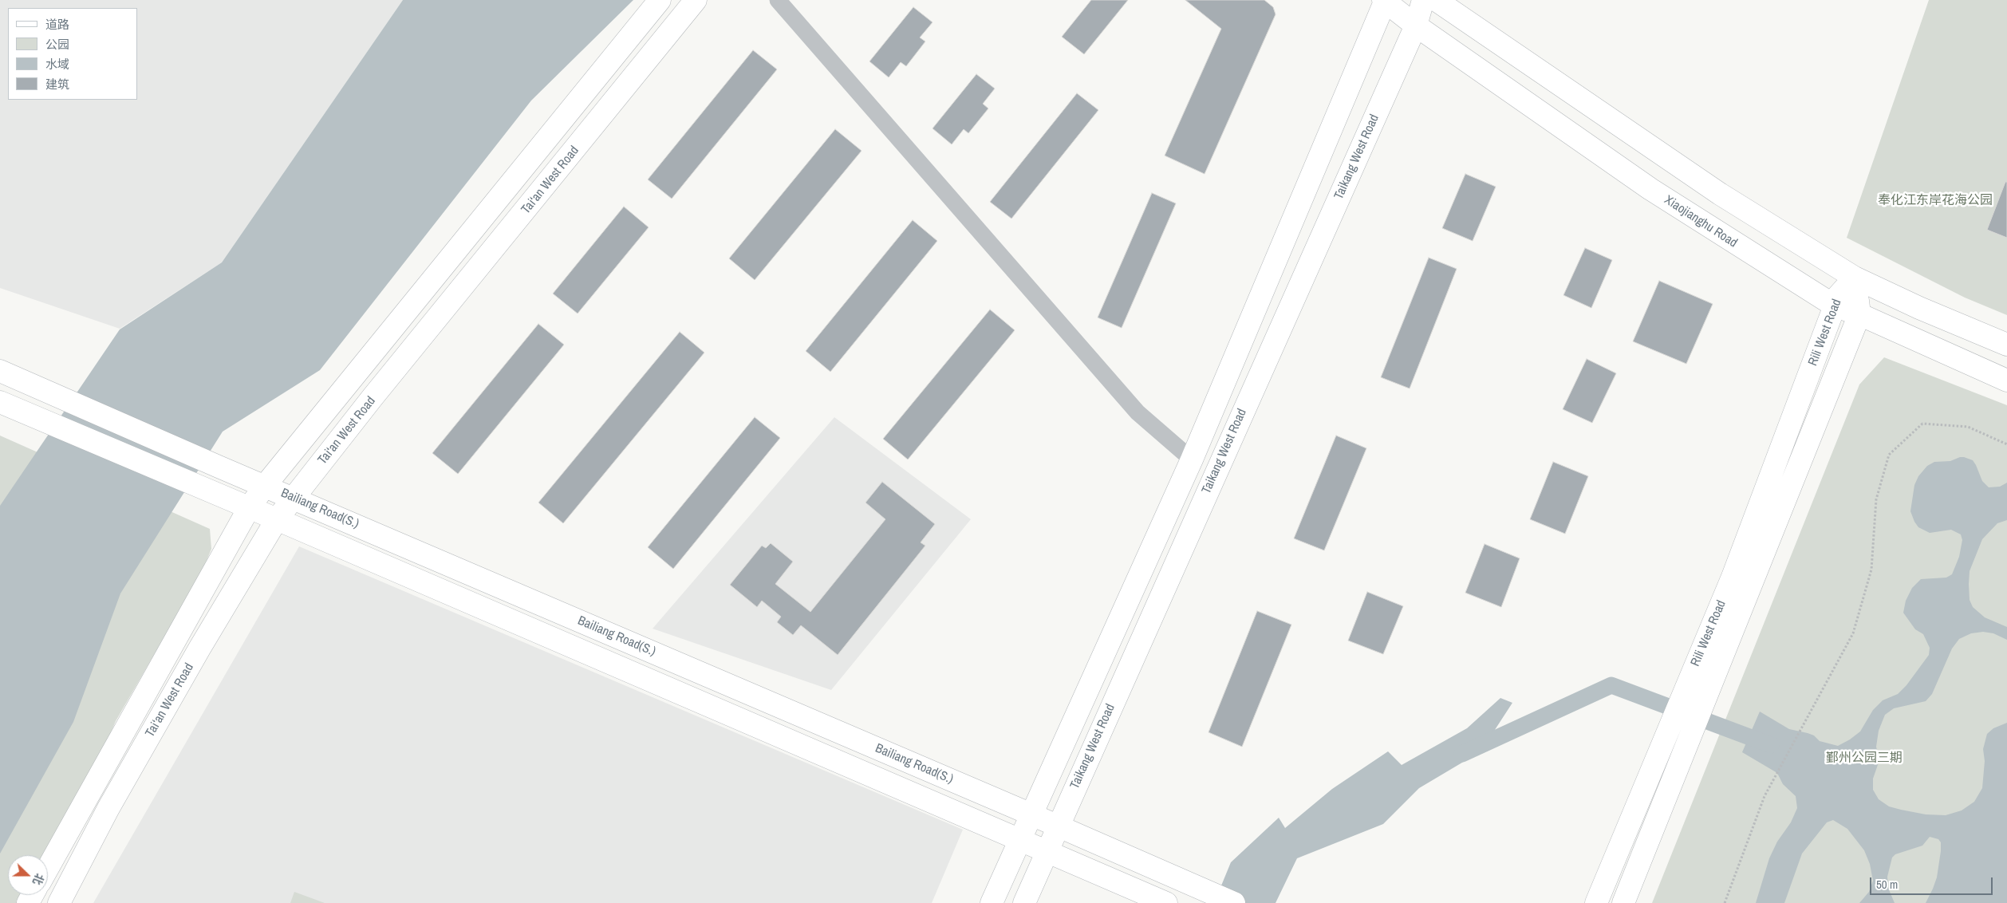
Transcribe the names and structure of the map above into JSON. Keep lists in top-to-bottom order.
{
  "streets": {
    "main road": [
      "Taikang West Road",
      "Tai‘an West Road",
      "Xiaojianghu Road",
      "Rili West Road",
      "Bailiang Road(S.)"
    ]
  },
  "crossings": [
    ["Taikang West Road", "Xiaojianghu Road"],
    ["Taikang West Road", "Bailiang Road(S.)"],
    ["Tai‘an West Road", "Bailiang Road(S.)"],
    ["Xiaojianghu Road", "Rili West Road"]
  ],
  "parks": ["奉化江东岸花海公园", "鄞州公园三期"],
  "legend": [
    "道路",
    "公园",
    "水域",
    "建筑"
  ],
  "scale_bar": "50 m",
  "north": "right"
}
